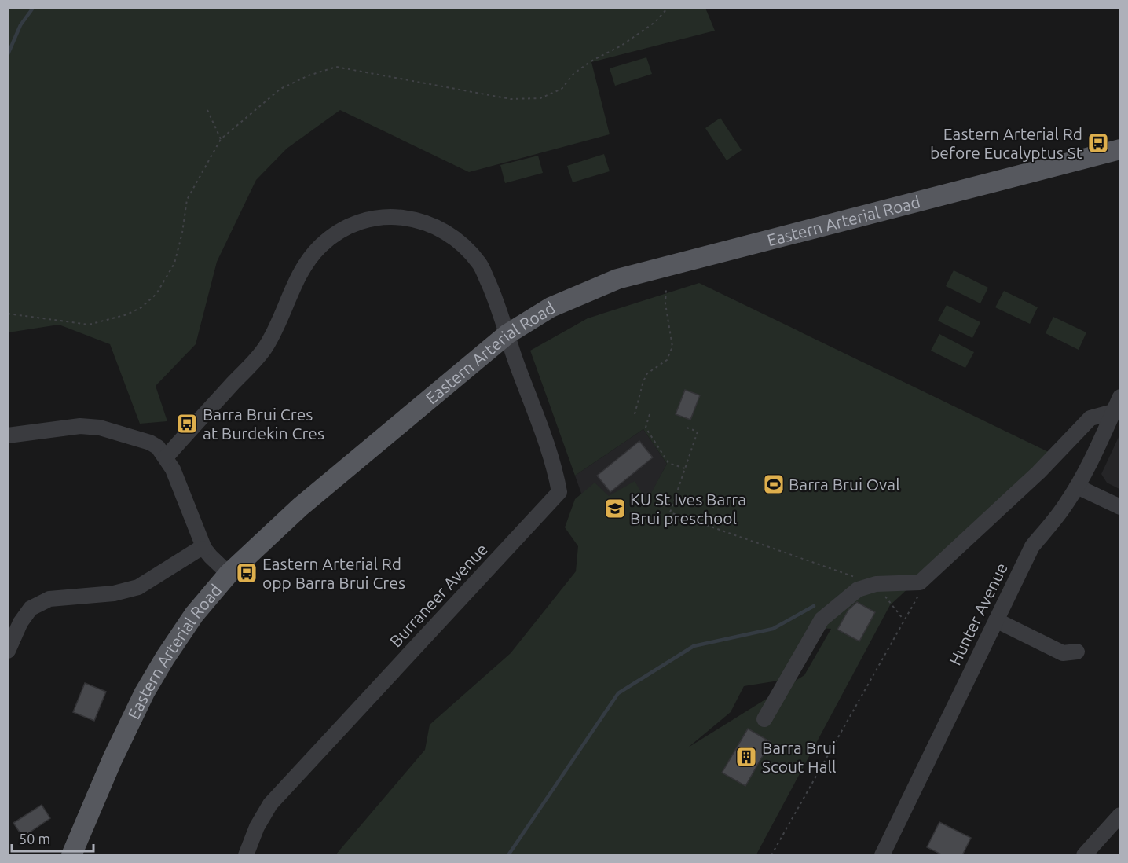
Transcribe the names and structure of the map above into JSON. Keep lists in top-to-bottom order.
{
  "streets": {
    "main road": ["Eastern Arterial Road"],
    "street": ["Burraneer Avenue", "Hunter Avenue"]
  },
  "crossings": [
    ["Eastern Arterial Road", "Burraneer Avenue"]
  ],
  "places": {
    "bus stop": ["Eastern Arterial Rd before Eucalyptus St", "Barra Brui Cres at Burdekin Cres", "Eastern Arterial Rd opp Barra Brui Cres"],
    "sports": ["Barra Brui Oval"],
    "school or university": ["KU St Ives Barra Brui preschool"],
    "building": ["Barra Brui Scout Hall"]
  },
  "scale_bar": "50 m"
}
